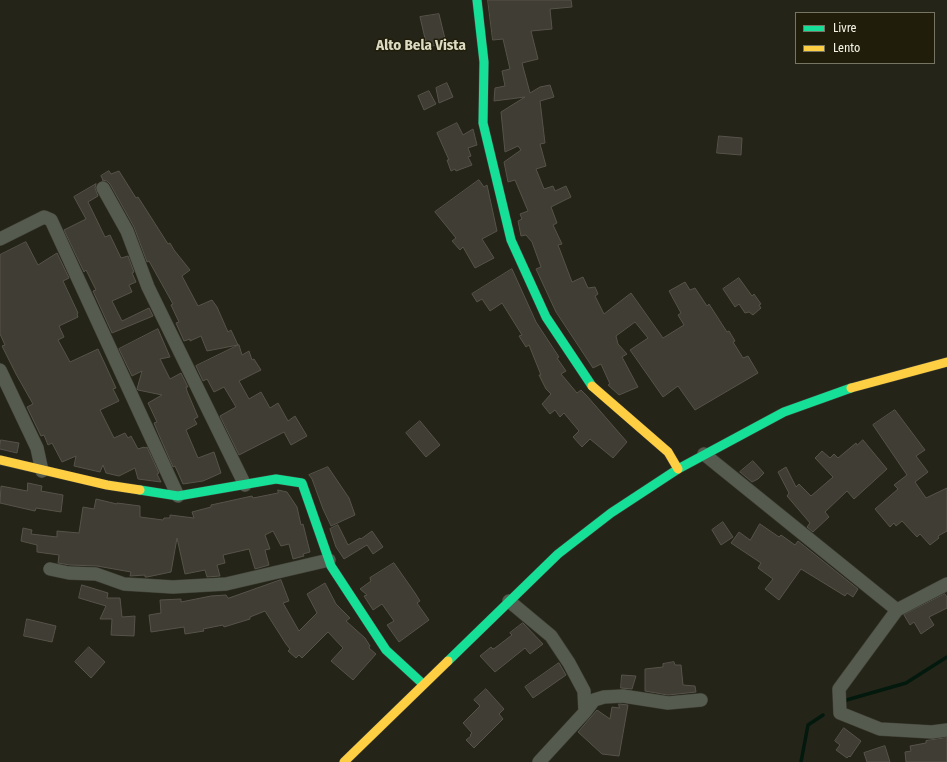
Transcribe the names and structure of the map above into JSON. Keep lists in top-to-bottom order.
{
  "districts": ["Alto Bela Vista"],
  "legend": ["Livre", "Lento"]
}
